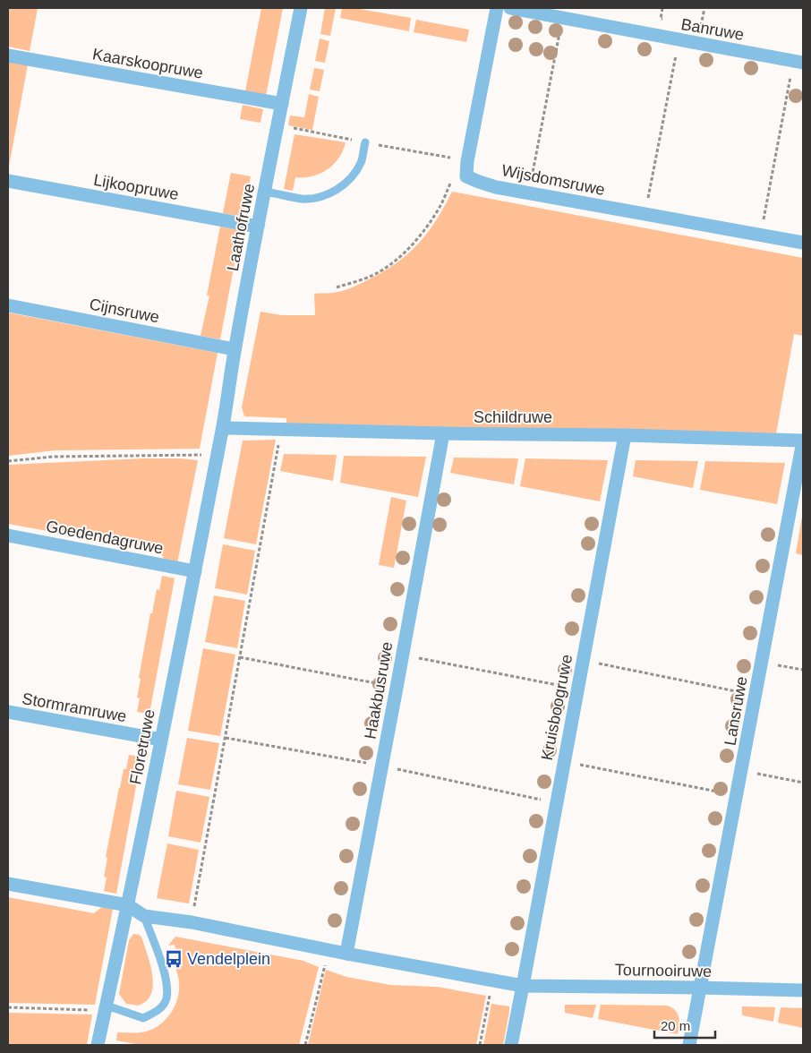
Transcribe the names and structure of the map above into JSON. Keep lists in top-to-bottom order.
{
  "streets": {
    "street": [
      "Banruwe",
      "Kaarskoopruwe",
      "Wijsdomsruwe",
      "Lijkoopruwe",
      "Laathofruwe",
      "Cijnsruwe",
      "Schildruwe",
      "Goedendagruwe",
      "Haakbusruwe",
      "Stormramruwe",
      "Kruisboogruwe",
      "Lansruwe",
      "Floretruwe",
      "Tournooiruwe"
    ]
  },
  "crossings": [
    ["Kaarskoopruwe", "Laathofruwe"],
    ["Lijkoopruwe", "Laathofruwe"],
    ["Laathofruwe", "Cijnsruwe"],
    ["Laathofruwe", "Schildruwe"],
    ["Laathofruwe", "Floretruwe"],
    ["Schildruwe", "Haakbusruwe"],
    ["Schildruwe", "Kruisboogruwe"],
    ["Schildruwe", "Lansruwe"],
    ["Goedendagruwe", "Floretruwe"],
    ["Stormramruwe", "Floretruwe"],
    ["Kruisboogruwe", "Tournooiruwe"],
    ["Lansruwe", "Tournooiruwe"]
  ],
  "places": {
    "bus stop": ["Vendelplein"]
  },
  "scale_bar": "20 m"
}
